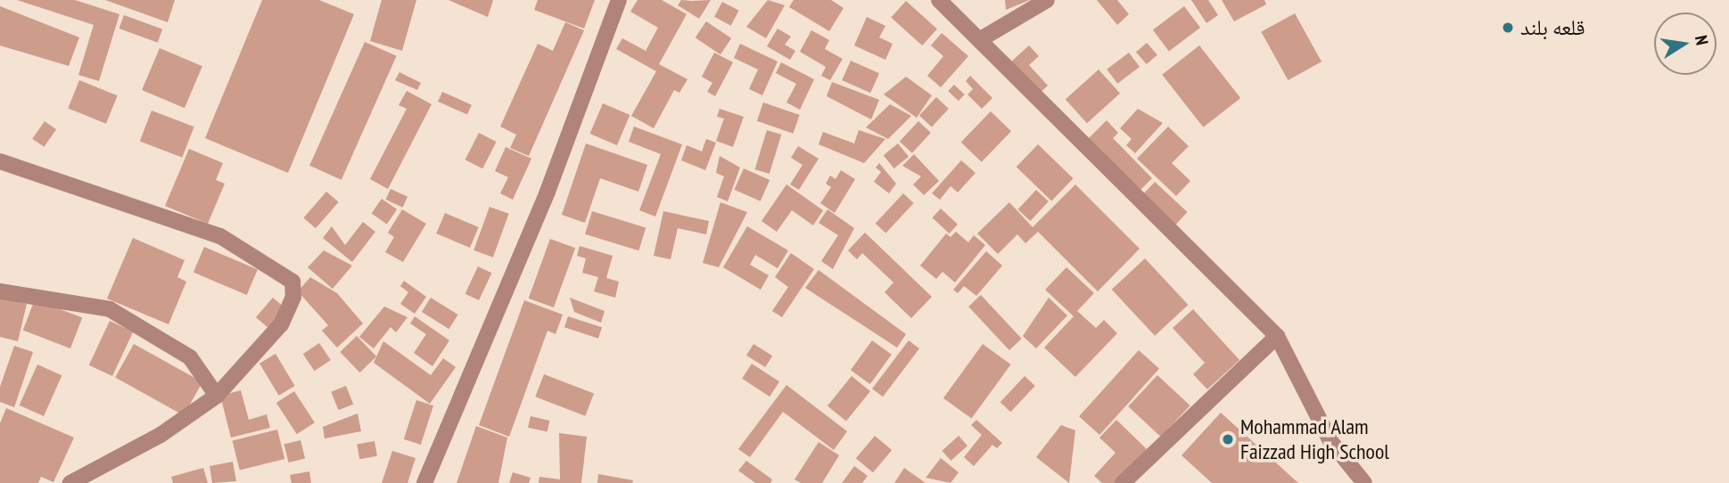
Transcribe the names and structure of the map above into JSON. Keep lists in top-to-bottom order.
{
  "places": ["قلعه بلند", "Mohammad Alam Faizzad High School"],
  "north": "right"
}
